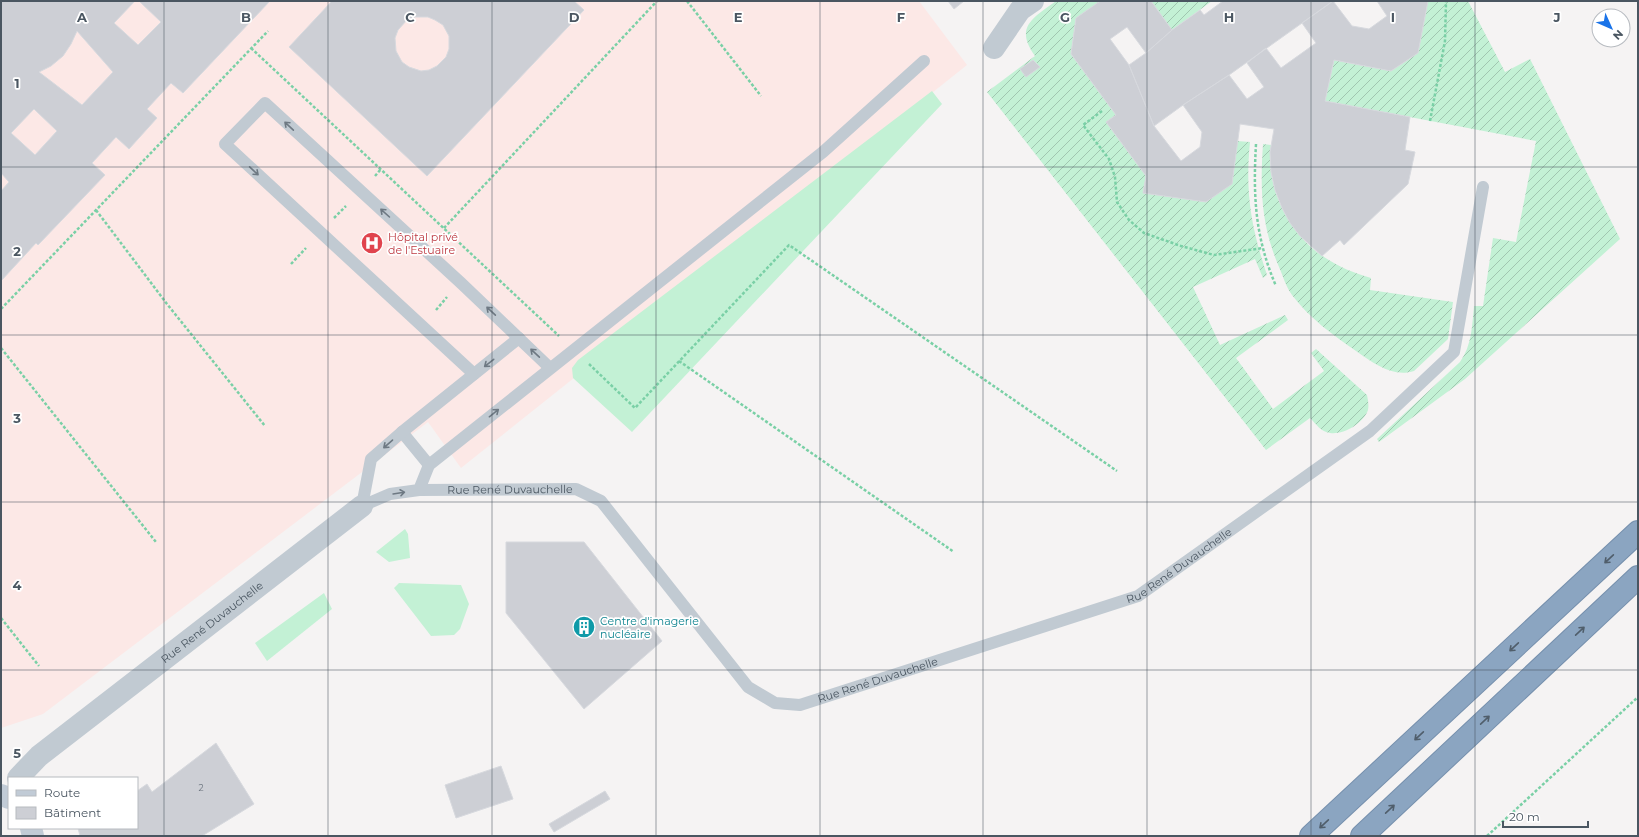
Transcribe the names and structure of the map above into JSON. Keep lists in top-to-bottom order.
{
  "streets": {
    "street": ["Rue René Duvauchelle"]
  },
  "places": {
    "hospital": ["Hôpital privé de l'Estuaire"],
    "building": ["Centre d'imagerie nucléaire"]
  },
  "house_numbers": ["2"],
  "legend": ["Route", "Bâtiment"],
  "scale_bar": "20 m",
  "north": "bottom right",
  "grid": {
    "columns": [
      "A",
      "B",
      "C",
      "D",
      "E",
      "F",
      "G",
      "H",
      "I",
      "J"
    ],
    "rows": [
      "1",
      "2",
      "3",
      "4",
      "5"
    ]
  }
}
